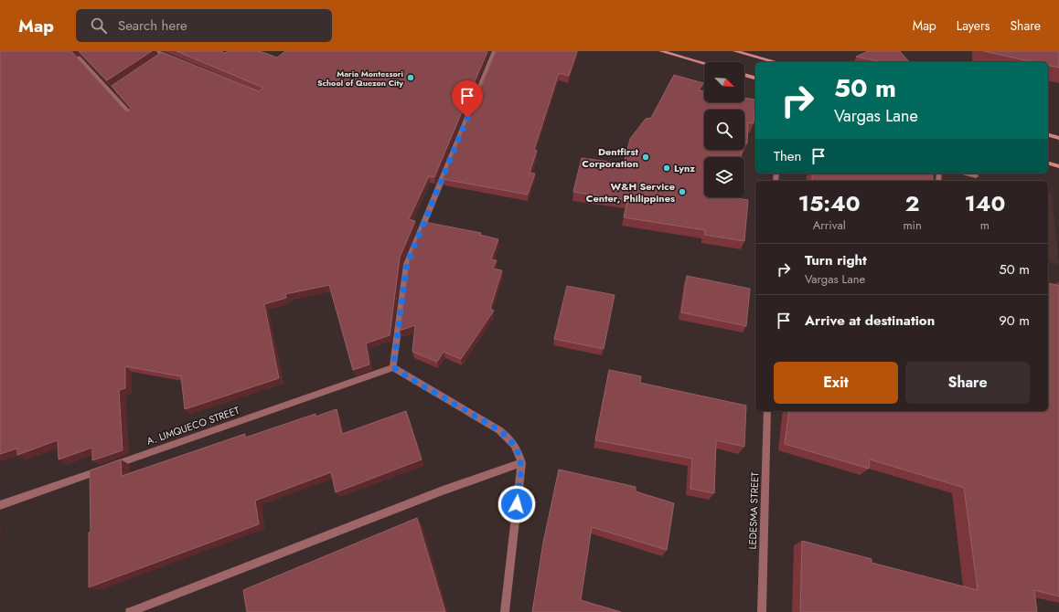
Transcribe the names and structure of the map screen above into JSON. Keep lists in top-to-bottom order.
{
  "streets": {
    "street": ["A. LIMQUECO STREET", "LEDESMA STREET"]
  },
  "places": [
    "Maria Montessori School of Quezon City",
    "Dentfirst Corporation",
    "Lynz",
    "W&H Service Center, Philippines"
  ],
  "north": "bottom right",
  "page": {
    "header": "Map",
    "search": "Search here",
    "nav": ["Map", "Layers", "Share"],
    "turn": ["50 m", "Vargas Lane"],
    "then": "Then",
    "eta": [
      "15:40",
      "Arrival",
      "2",
      "min",
      "140",
      "m"
    ],
    "list": [
      {
        "name": "Turn right",
        "note": "Vargas Lane",
        "value": "50 m"
      },
      {
        "name": "Arrive at destination",
        "value": "90 m"
      }
    ],
    "buttons": ["Exit", "Share"]
  }
}
